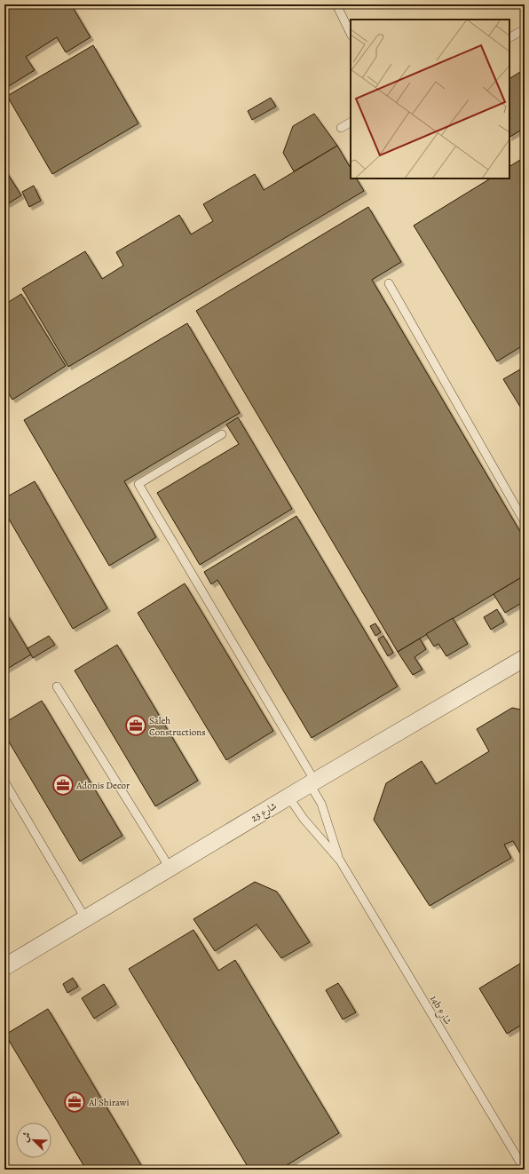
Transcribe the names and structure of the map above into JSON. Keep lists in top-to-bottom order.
{
  "streets": {
    "street": ["شارع 23"],
    "lane": ["14b شارع"]
  },
  "crossings": [
    ["شارع 23", "14b شارع"]
  ],
  "places": {
    "office": ["Saleh Constructions", "Adonis Decor", "Al Shirawi"]
  },
  "north": "top left"
}
